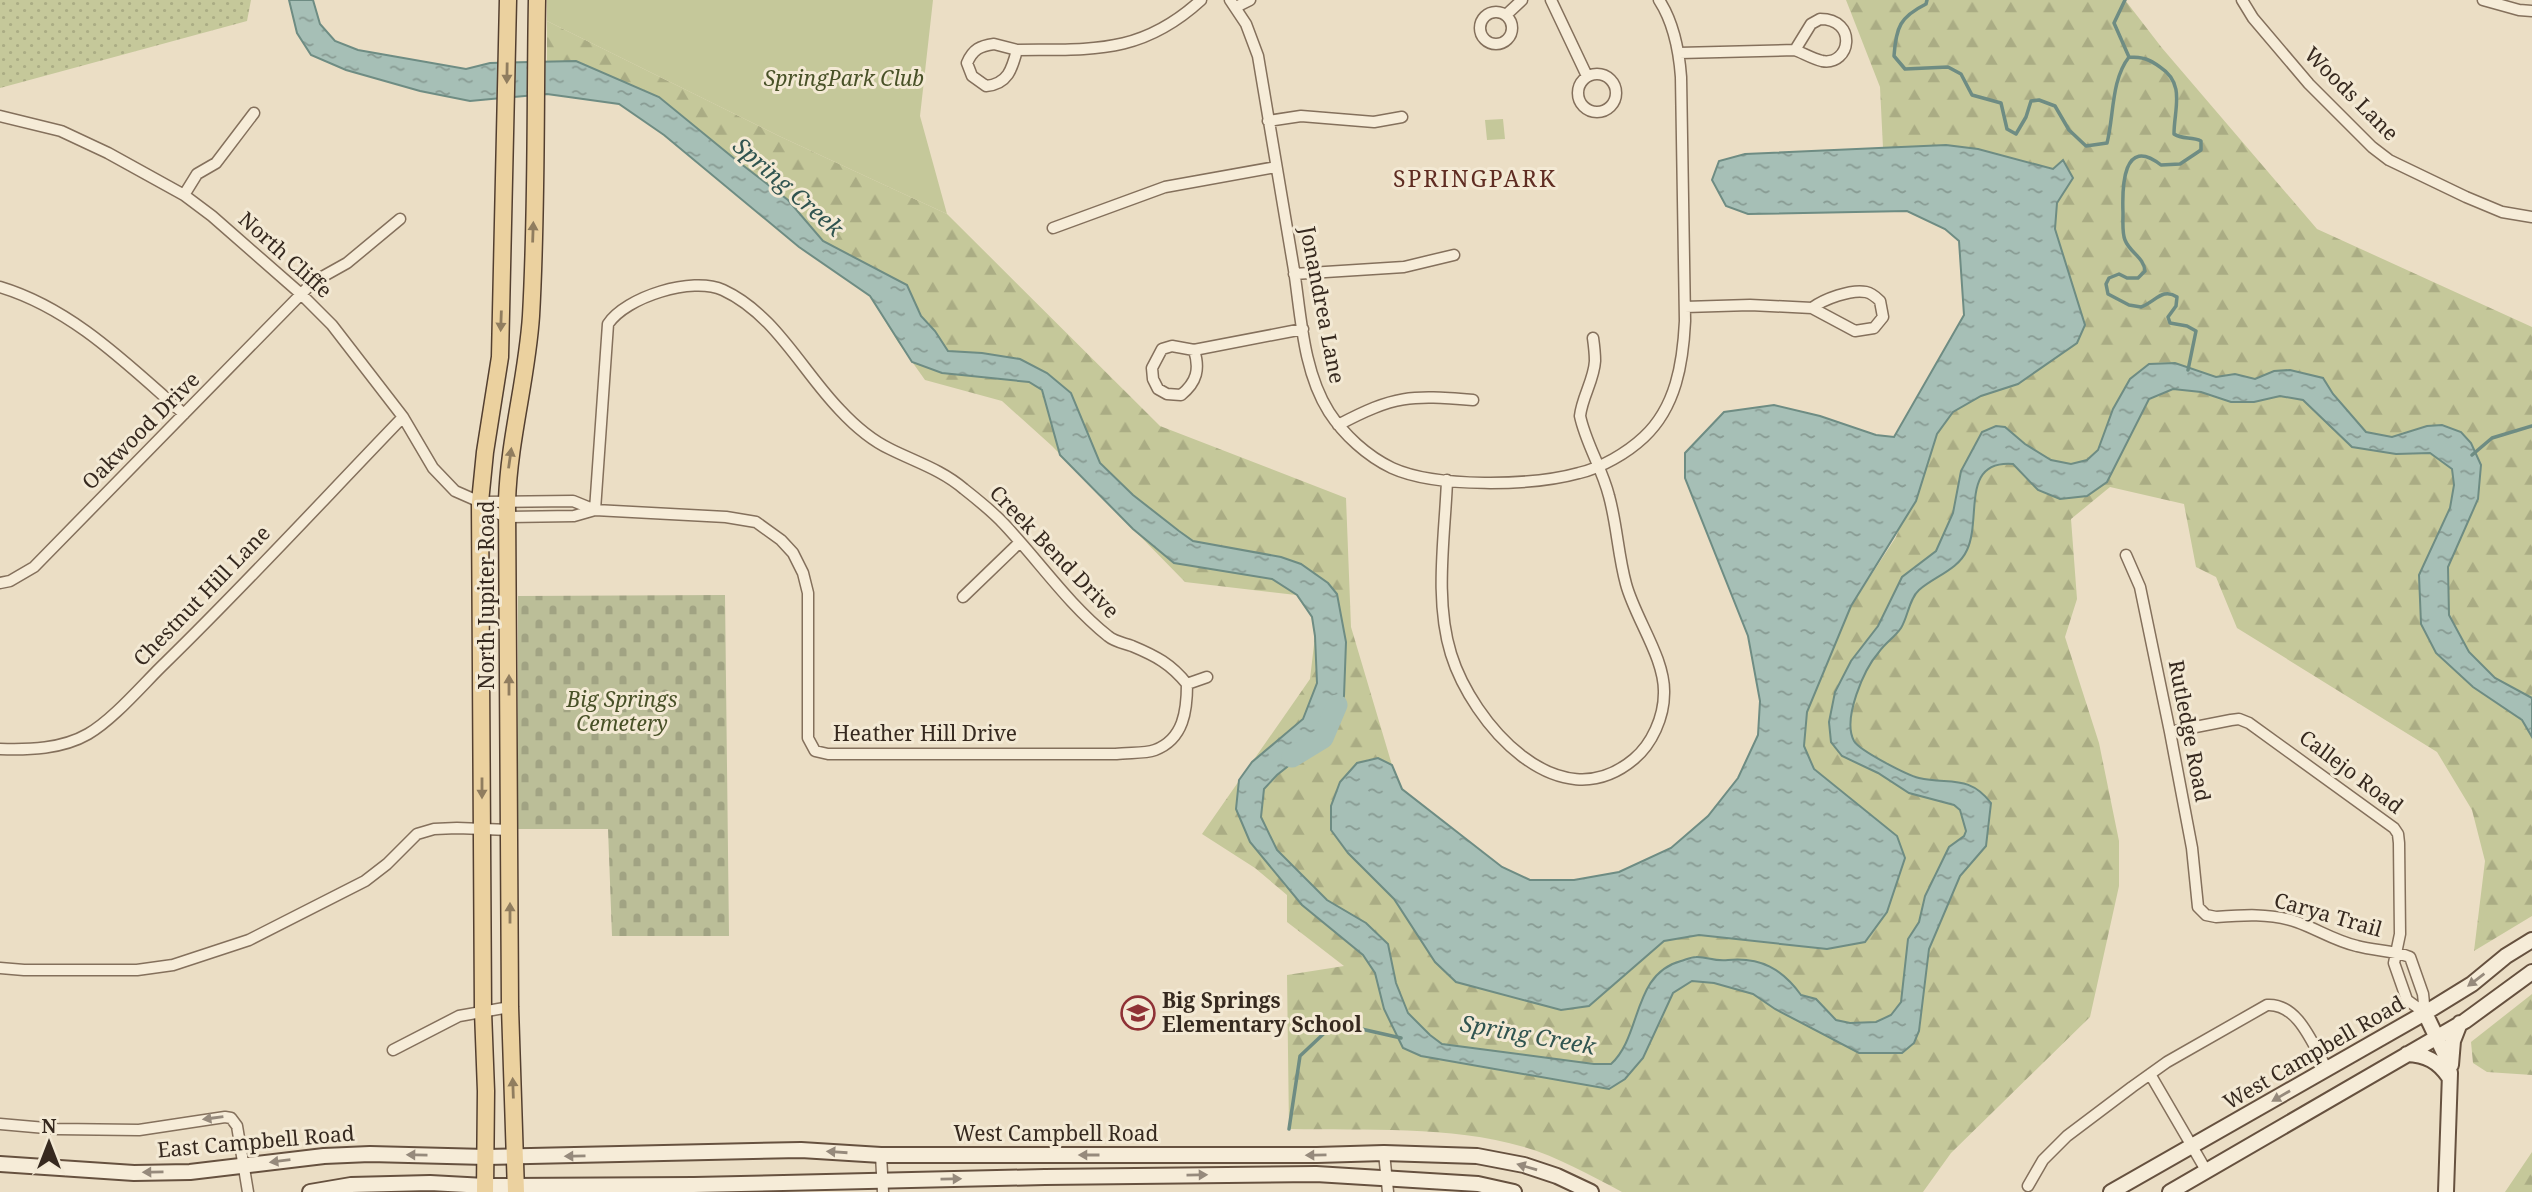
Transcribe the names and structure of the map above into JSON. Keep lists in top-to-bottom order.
{
  "streets": {
    "main road": [
      "North Jupiter Road",
      "Callejo Road",
      "West Campbell Road",
      "East Campbell Road"
    ],
    "street": [
      "Woods Lane",
      "North Cliffe",
      "Jonandrea Lane",
      "Oakwood Drive",
      "Creek Bend Drive",
      "Chestnut Hill Lane",
      "Rutledge Road",
      "Heather Hill Drive",
      "Carya Trail"
    ]
  },
  "crossings": [
    ["North Cliffe", "Oakwood Drive"],
    ["North Cliffe", "North Jupiter Road"],
    ["North Cliffe", "Chestnut Hill Lane"],
    ["North Cliffe", "Heather Hill Drive"],
    ["Creek Bend Drive", "Heather Hill Drive"],
    ["North Jupiter Road", "Heather Hill Drive"],
    ["North Jupiter Road", "West Campbell Road"],
    ["North Jupiter Road", "East Campbell Road"],
    ["Rutledge Road", "Callejo Road"],
    ["Rutledge Road", "Carya Trail"],
    ["Callejo Road", "Carya Trail"],
    ["Callejo Road", "West Campbell Road"],
    ["West Campbell Road", "East Campbell Road"]
  ],
  "districts": ["SPRINGPARK"],
  "water": ["Spring Creek"],
  "parks": ["SpringPark Club", "Big Springs Cemetery"],
  "places": {
    "school or university": ["Big Springs Elementary School"]
  },
  "north": "top"
}
